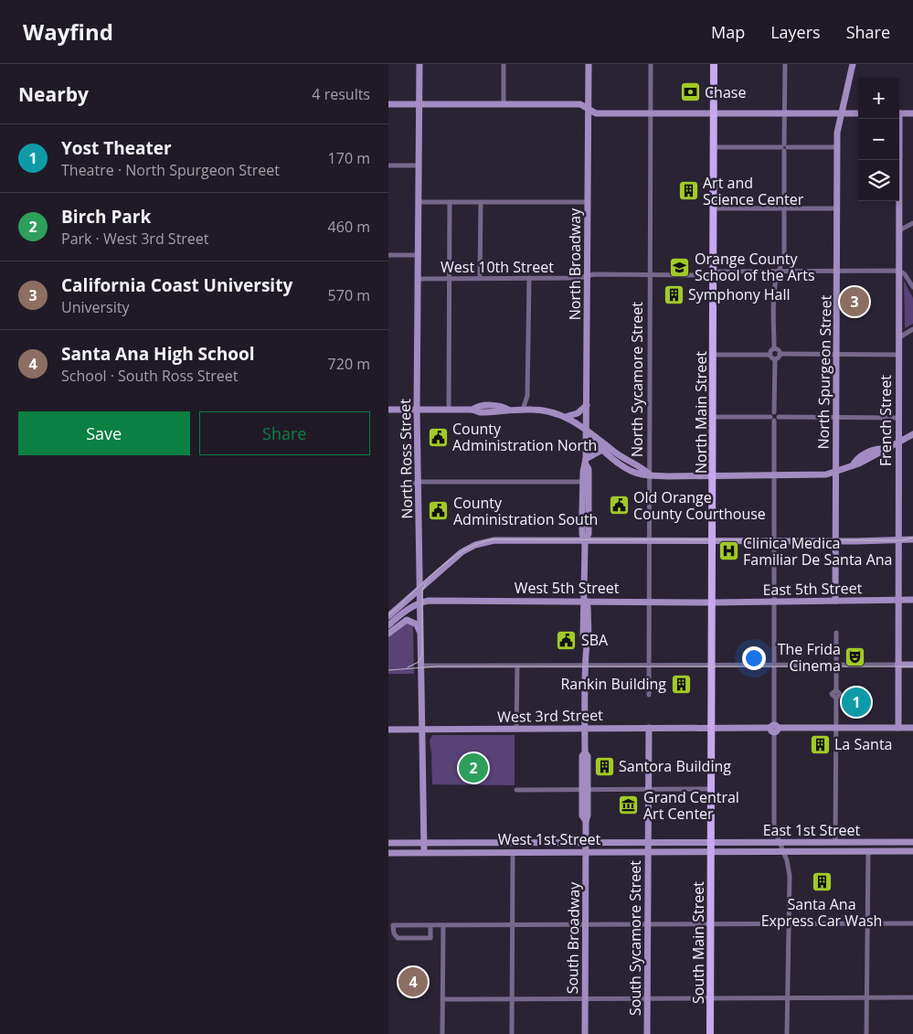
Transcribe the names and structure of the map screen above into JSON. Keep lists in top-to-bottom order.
{
  "streets": {
    "main road": ["North Main Street", "South Main Street"],
    "street": [
      "North Broadway",
      "West 10th Street",
      "North Spurgeon Street",
      "North Sycamore Street",
      "French Street",
      "North Ross Street",
      "West 5th Street",
      "East 5th Street",
      "West 3rd Street",
      "East 1st Street",
      "West 1st Street",
      "South Broadway",
      "South Sycamore Street"
    ]
  },
  "crossings": [
    ["North Broadway", "West 10th Street"],
    ["North Broadway", "West 5th Street"],
    ["North Broadway", "West 3rd Street"],
    ["North Broadway", "West 1st Street"],
    ["North Broadway", "South Broadway"],
    ["West 10th Street", "North Spurgeon Street"],
    ["West 10th Street", "North Sycamore Street"],
    ["West 10th Street", "North Main Street"],
    ["West 10th Street", "French Street"],
    ["West 10th Street", "North Ross Street"],
    ["North Spurgeon Street", "East 5th Street"],
    ["North Sycamore Street", "West 5th Street"],
    ["North Main Street", "West 5th Street"],
    ["North Main Street", "East 5th Street"],
    ["North Main Street", "West 3rd Street"],
    ["North Main Street", "East 1st Street"],
    ["North Main Street", "West 1st Street"],
    ["North Main Street", "South Main Street"],
    ["French Street", "East 5th Street"],
    ["French Street", "West 3rd Street"],
    ["North Ross Street", "West 5th Street"],
    ["North Ross Street", "West 3rd Street"],
    ["North Ross Street", "West 1st Street"],
    ["West 5th Street", "East 5th Street"],
    ["East 1st Street", "West 1st Street"],
    ["East 1st Street", "South Main Street"],
    ["West 1st Street", "South Broadway"],
    ["West 1st Street", "South Sycamore Street"],
    ["West 1st Street", "South Main Street"]
  ],
  "places": {
    "bank": ["Chase"],
    "building": [
      "Art and Science Center",
      "Symphony Hall",
      "Rankin Building",
      "La Santa",
      "Santora Building",
      "Santa Ana Express Car Wash"
    ],
    "school or university": ["Orange County School of the Arts"],
    "public building": [
      "County Administration North",
      "Old Orange County Courthouse",
      "County Administration South",
      "SBA"
    ],
    "hospital": ["Clinica Medica Familiar De Santa Ana"],
    "theatre": ["The Frida Cinema"],
    "museum": ["Grand Central Art Center"]
  },
  "page": {
    "header": "Wayfind",
    "nav": ["Map", "Layers", "Share"],
    "heading": ["Nearby", "4 results"],
    "map_buttons": ["+", "−"],
    "list": [
      {
        "mark": "1",
        "name": "Yost Theater",
        "note": "Theatre · North Spurgeon Street",
        "value": "170 m"
      },
      {
        "mark": "2",
        "name": "Birch Park",
        "note": "Park · West 3rd Street",
        "value": "460 m"
      },
      {
        "mark": "3",
        "name": "California Coast University",
        "note": "University",
        "value": "570 m"
      },
      {
        "mark": "4",
        "name": "Santa Ana High School",
        "note": "School · South Ross Street",
        "value": "720 m"
      }
    ],
    "pins": [
      "3",
      "1",
      "2",
      "4"
    ],
    "buttons": ["Save", "Share"]
  }
}
